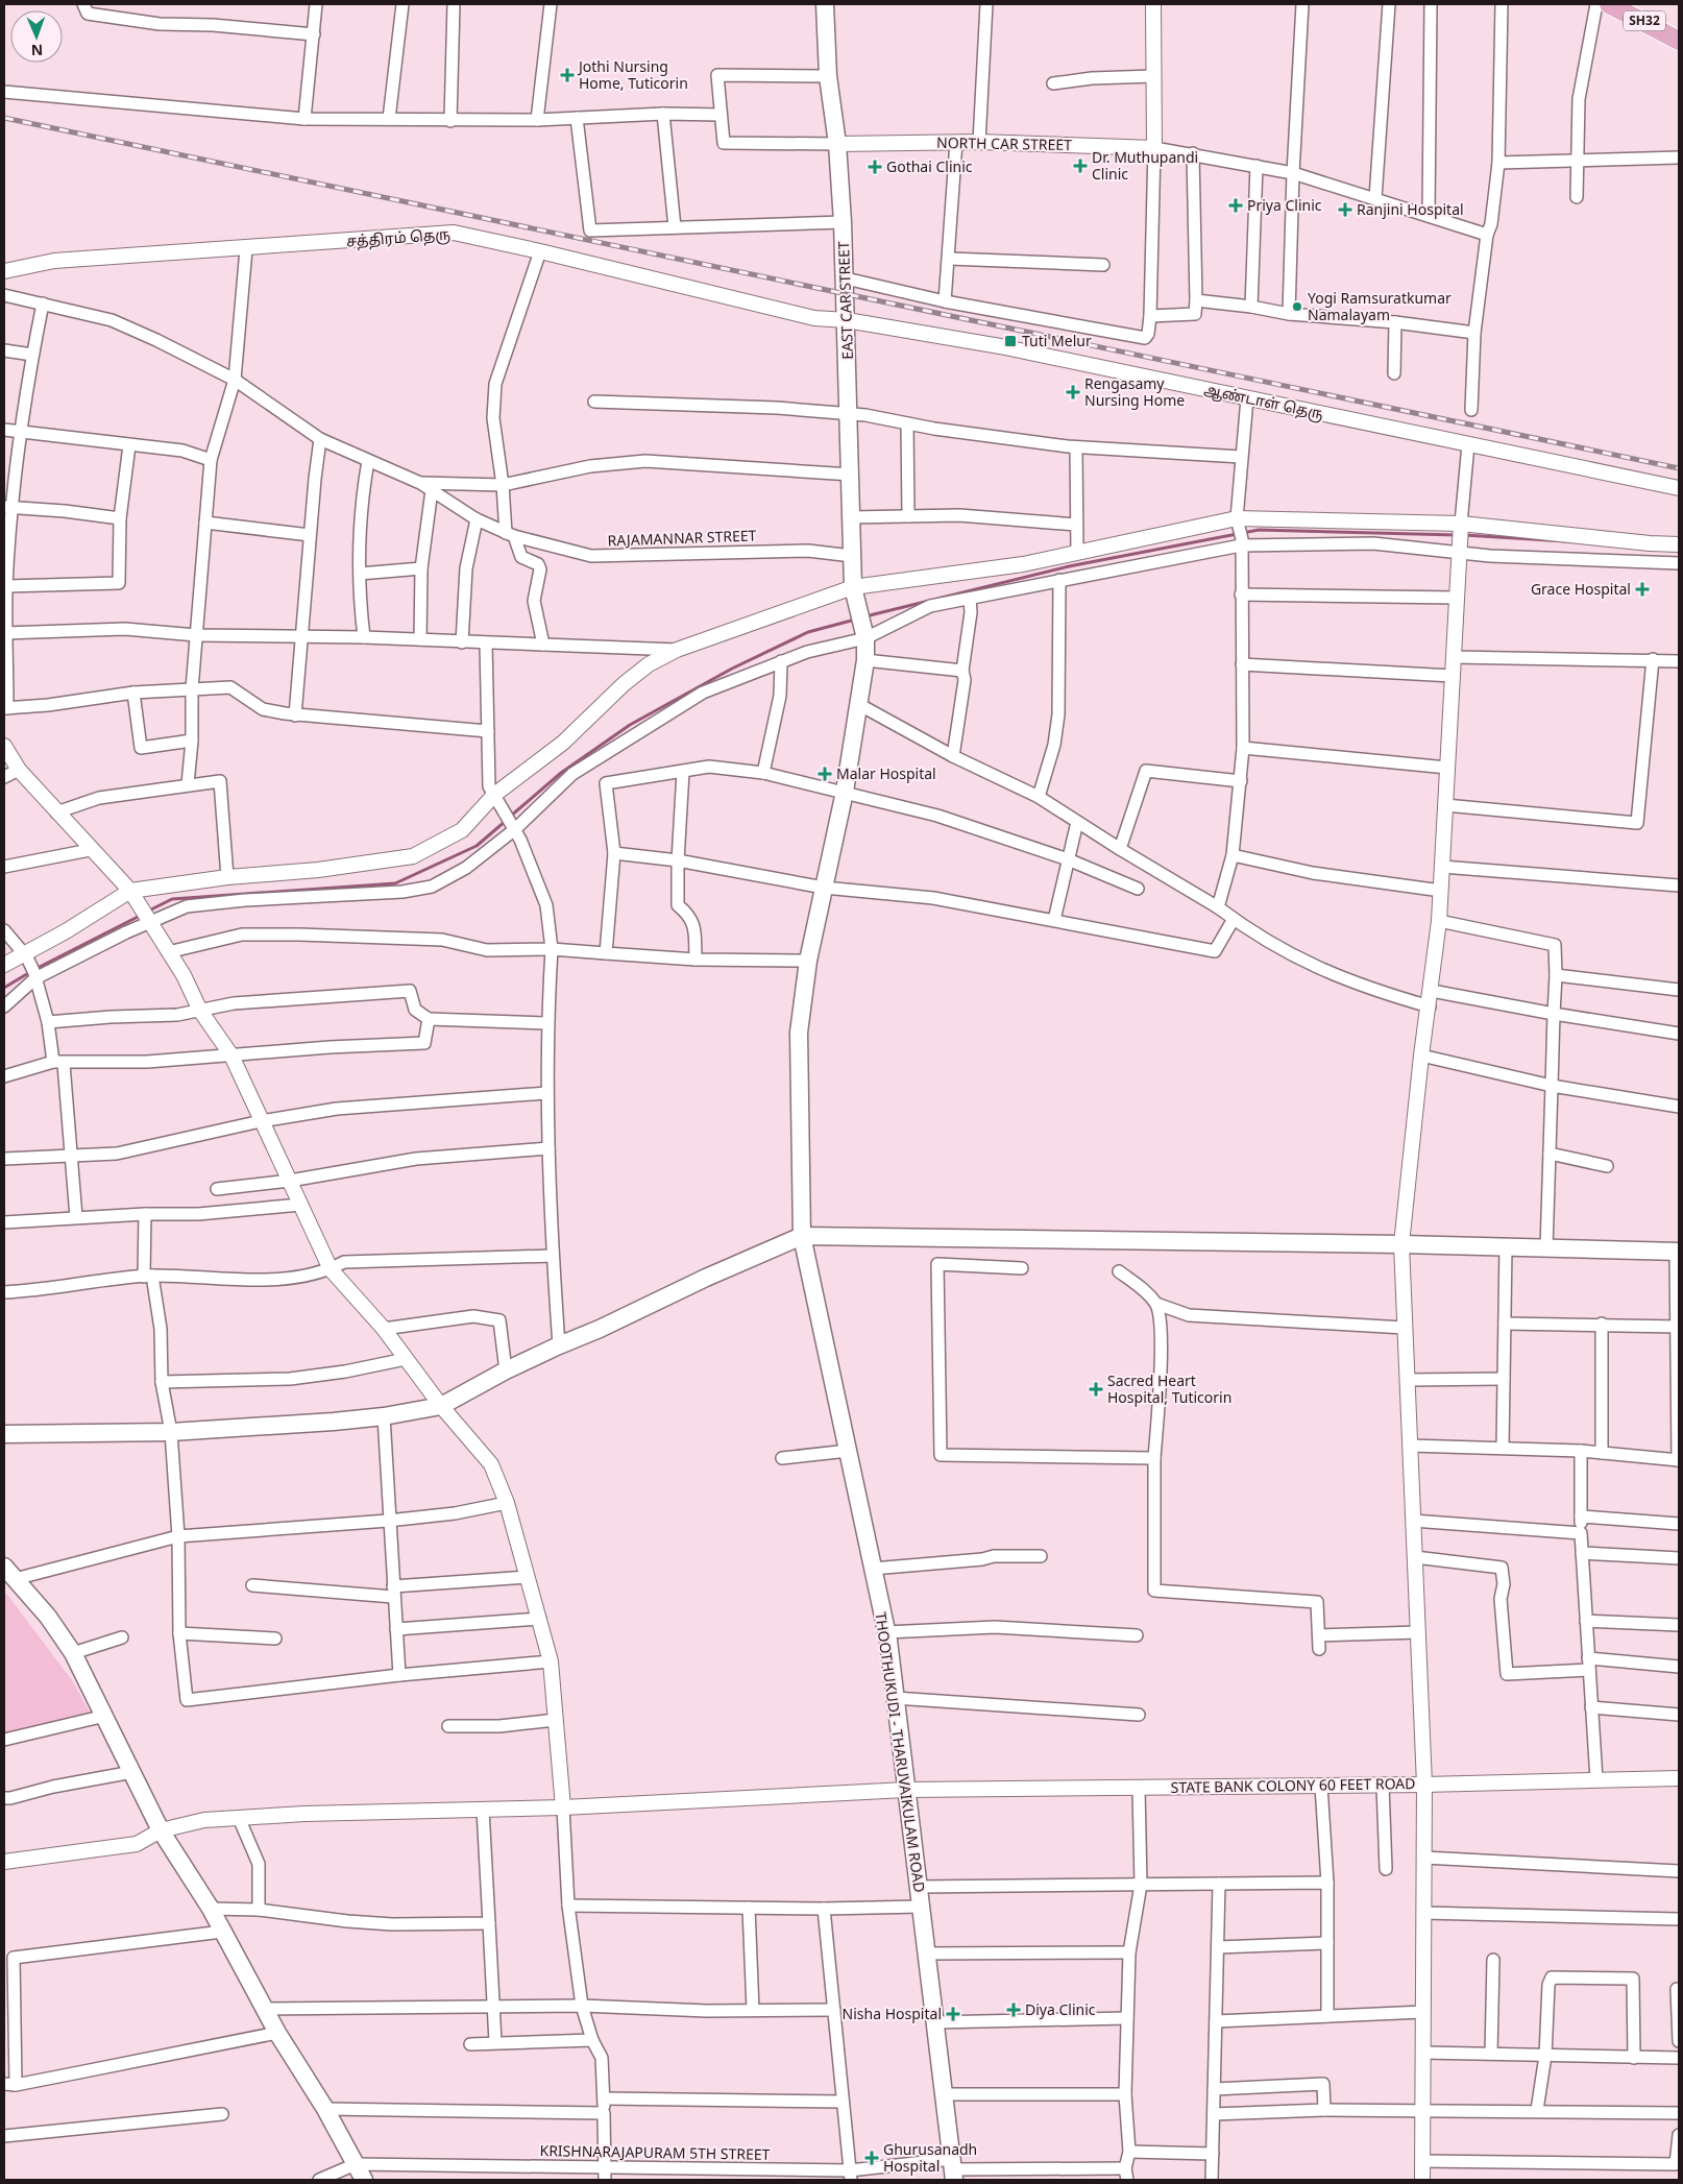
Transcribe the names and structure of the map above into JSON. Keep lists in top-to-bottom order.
{
  "streets": {
    "main road": ["SH32", "EAST CAR STREET", "THOOTHUKUDI - THARUVAIKULAM ROAD"],
    "street": [
      "NORTH CAR STREET",
      "சத்திரம் தெரு",
      "ஆண்டாள் தெரு",
      "RAJAMANNAR STREET",
      "STATE BANK COLONY 60 FEET ROAD",
      "KRISHNARAJAPURAM 5TH STREET"
    ]
  },
  "crossings": [
    ["NORTH CAR STREET", "EAST CAR STREET"],
    ["சத்திரம் தெரு", "EAST CAR STREET"],
    ["சத்திரம் தெரு", "ஆண்டாள் தெரு"],
    ["EAST CAR STREET", "ஆண்டாள் தெரு"],
    ["EAST CAR STREET", "RAJAMANNAR STREET"],
    ["EAST CAR STREET", "THOOTHUKUDI - THARUVAIKULAM ROAD"],
    ["THOOTHUKUDI - THARUVAIKULAM ROAD", "STATE BANK COLONY 60 FEET ROAD"],
    ["THOOTHUKUDI - THARUVAIKULAM ROAD", "KRISHNARAJAPURAM 5TH STREET"]
  ],
  "places": {
    "health": [
      "Jothi Nursing Home, Tuticorin",
      "Dr. Muthupandi Clinic",
      "Gothai Clinic",
      "Priya Clinic",
      "Ranjini Hospital",
      "Rengasamy Nursing Home",
      "Grace Hospital",
      "Malar Hospital",
      "Sacred Heart Hospital, Tuticorin",
      "Diya Clinic",
      "Nisha Hospital",
      "Ghurusanadh Hospital"
    ],
    "other": ["Yogi Ramsuratkumar Namalayam"],
    "transit": ["Tuti Melur"]
  },
  "north": "bottom"
}
